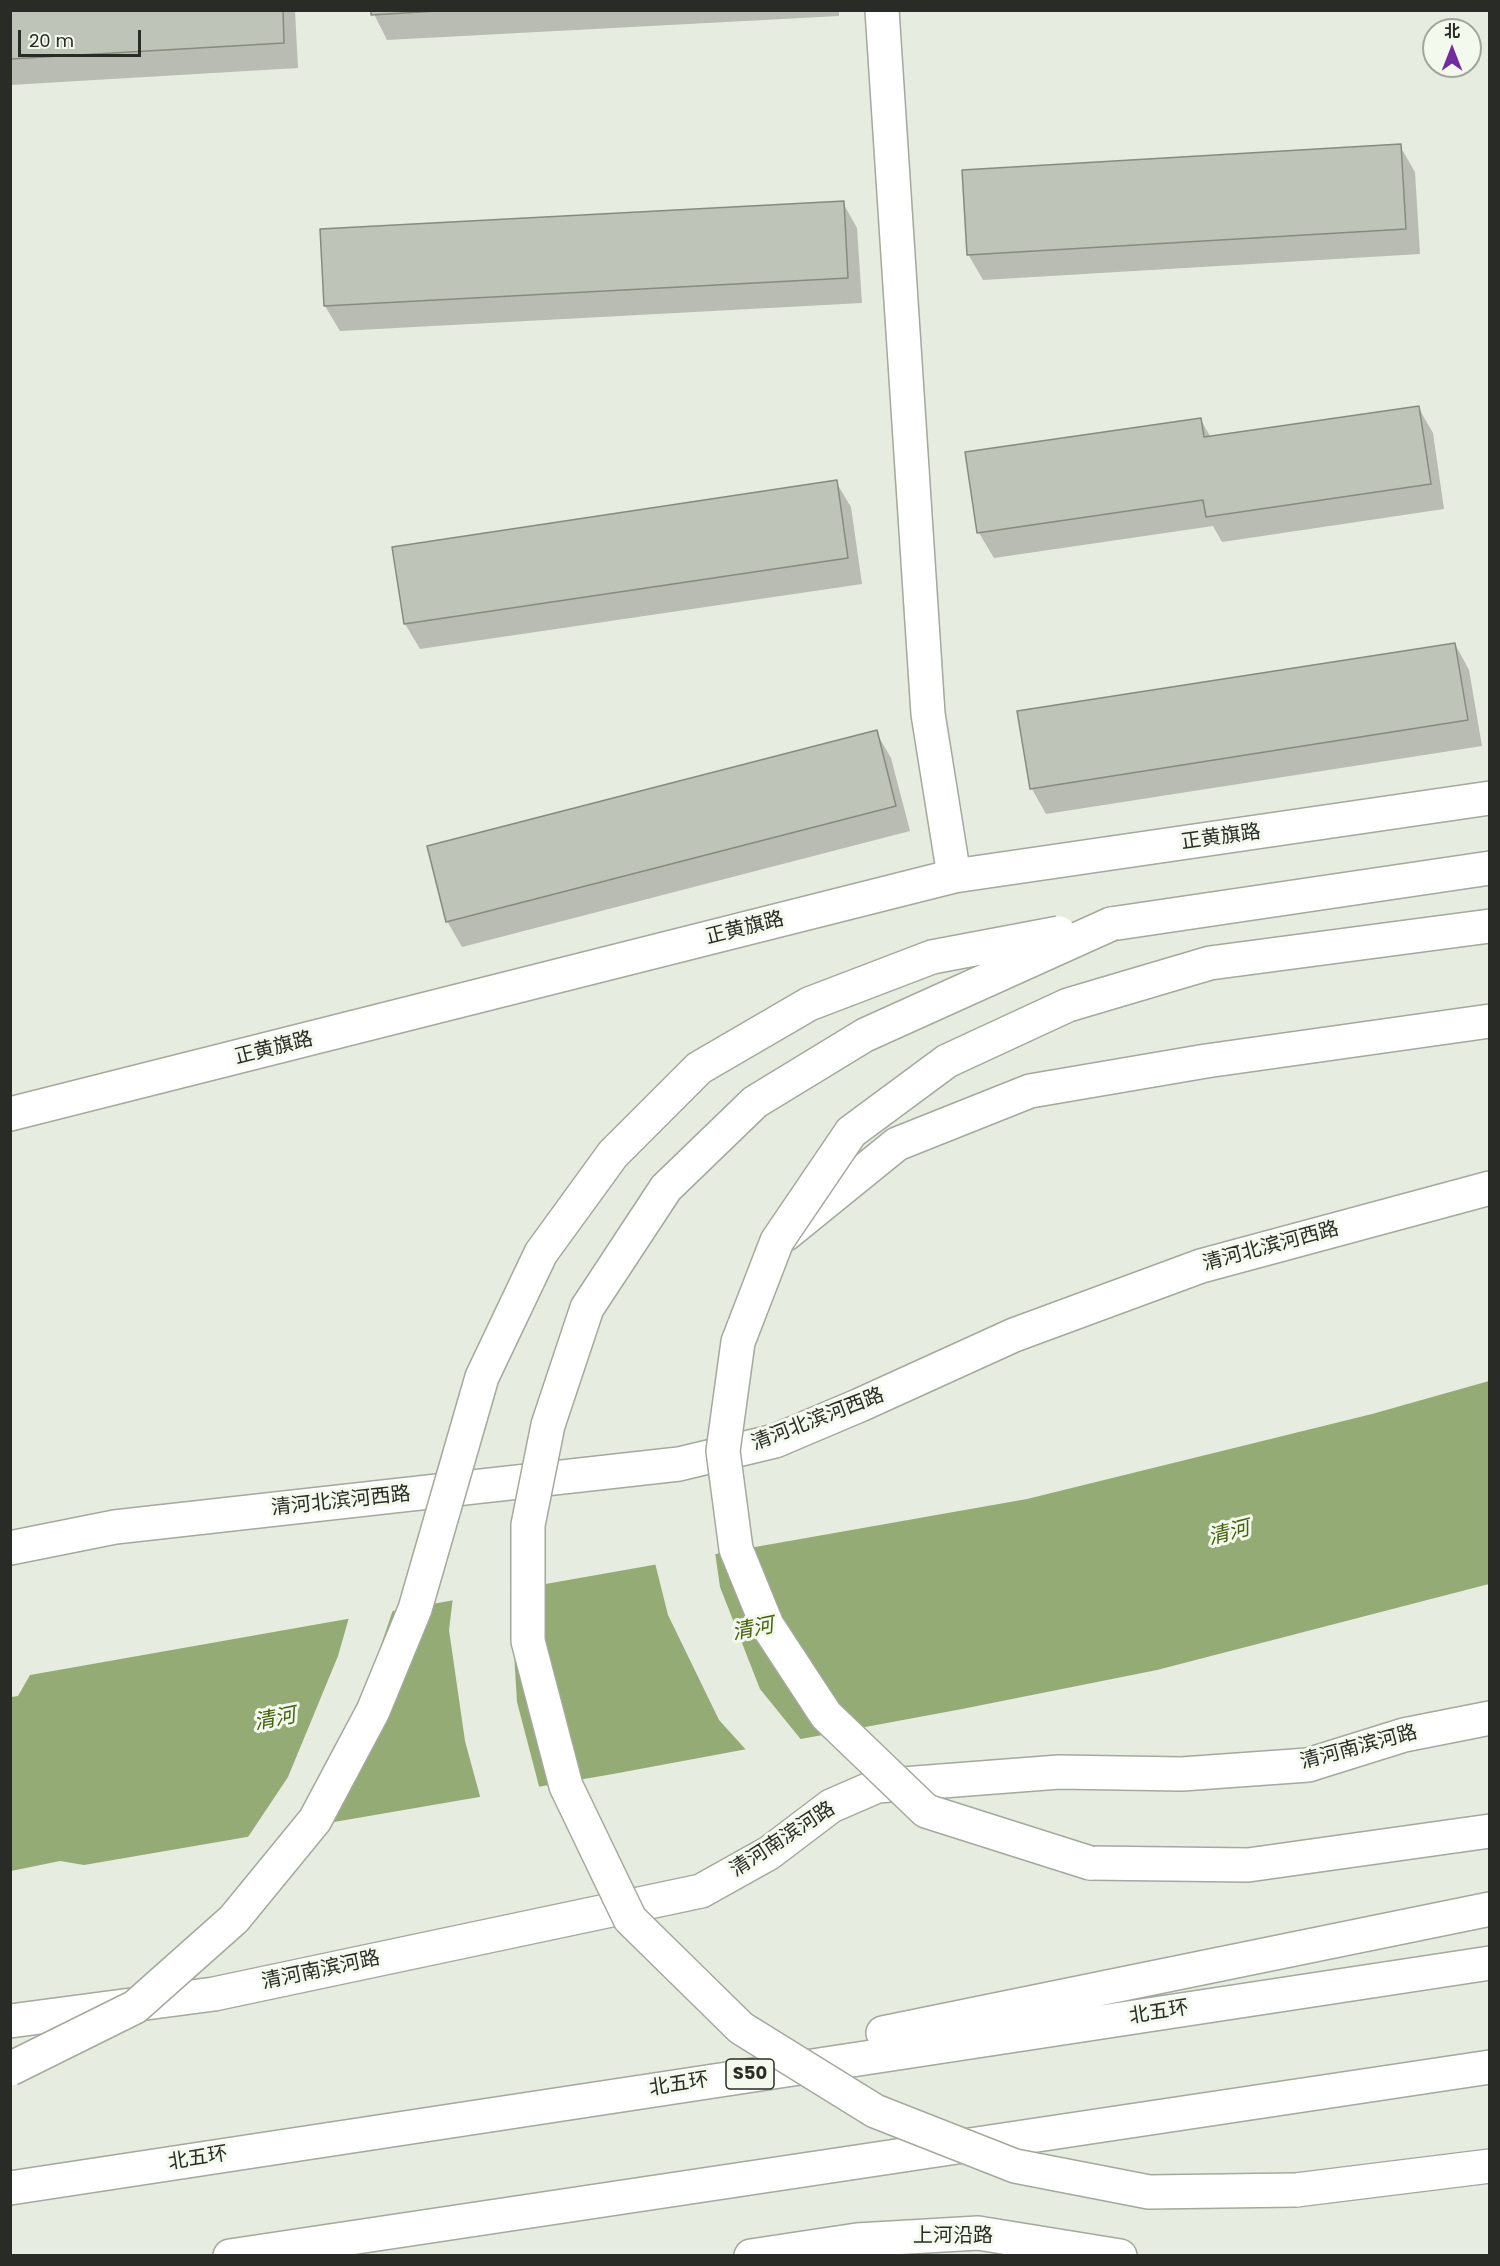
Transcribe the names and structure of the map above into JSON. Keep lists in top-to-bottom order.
{
  "streets": {
    "main road": [
      "正黄旗路",
      "清河北滨河西路",
      "清河南滨河路",
      "北五环",
      "S50",
      "上河沿路"
    ]
  },
  "water": ["清河"],
  "scale_bar": "20 m",
  "north": "top"
}
